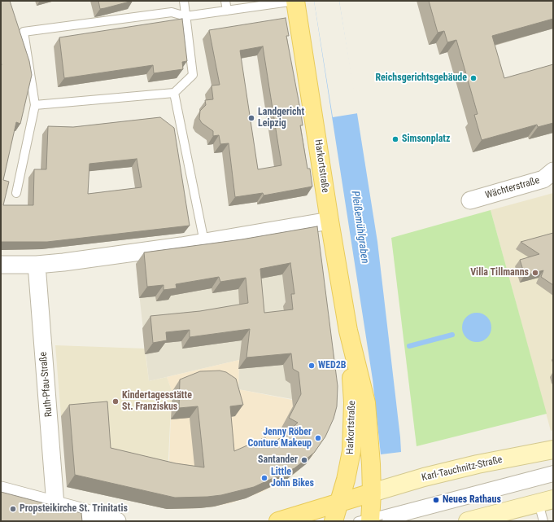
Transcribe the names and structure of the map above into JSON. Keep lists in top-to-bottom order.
{
  "streets": {
    "main road": ["Harkortstraße", "Karl-Tauchnitz-Straße"],
    "street": ["Wächterstraße", "Ruth-Pfau-Straße"]
  },
  "crossings": [
    ["Harkortstraße", "Karl-Tauchnitz-Straße"]
  ],
  "water": ["Pleißemühlgraben"],
  "places": [
    "Reichsgerichtsgebäude",
    "Landgericht Leipzig",
    "Simsonplatz",
    "Villa Tillmanns",
    "WED2B",
    "Kindertagesstätte St. Franziskus",
    "Jenny Röber Conture Makeup",
    "Santander",
    "Little John Bikes",
    "Neues Rathaus",
    "Propsteikirche St. Trinitatis"
  ]
}
